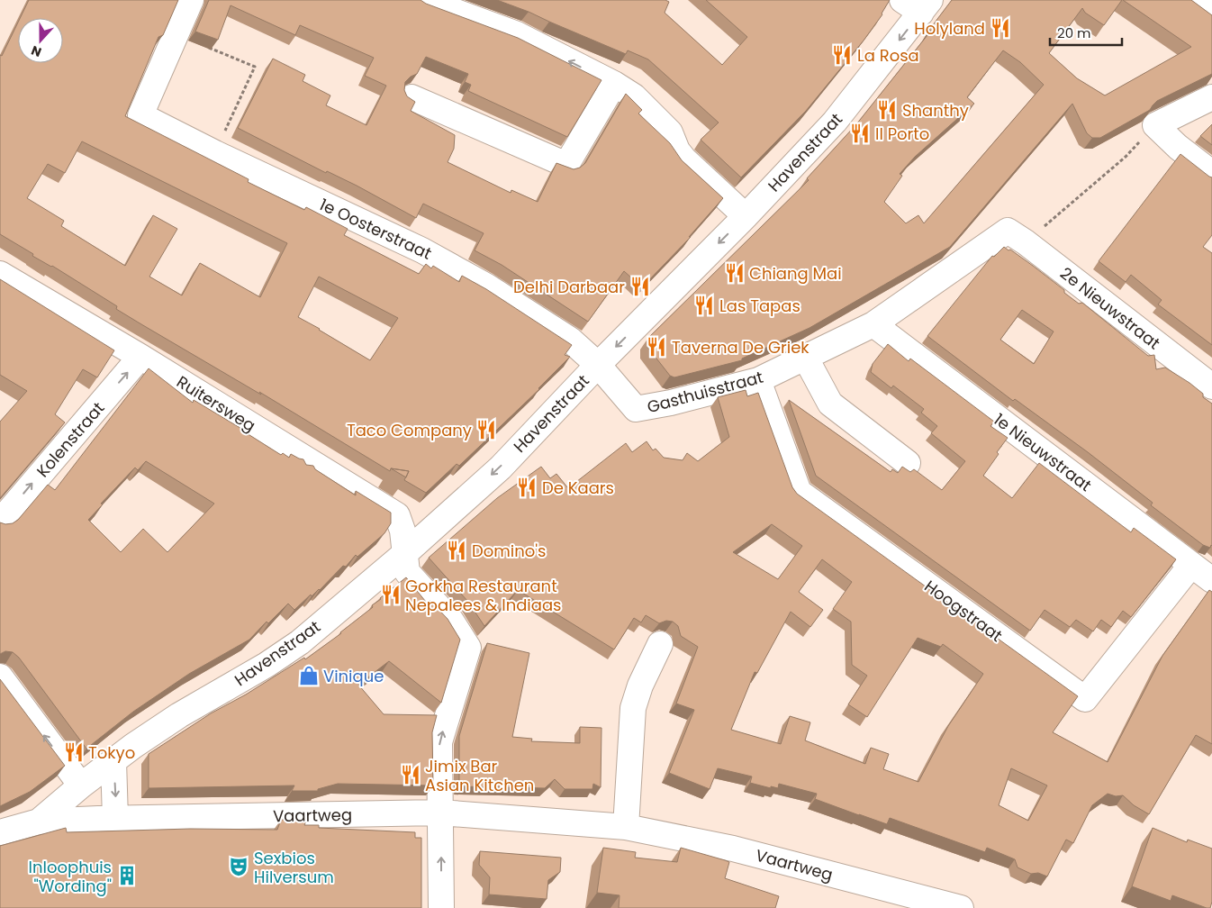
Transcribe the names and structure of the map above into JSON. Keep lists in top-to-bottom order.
{
  "streets": {
    "street": [
      "Havenstraat",
      "1e Oosterstraat",
      "2e Nieuwstraat",
      "Gasthuisstraat",
      "Ruitersweg",
      "Kolenstraat",
      "1e Nieuwstraat",
      "Hoogstraat",
      "Vaartweg"
    ]
  },
  "crossings": [
    ["Havenstraat", "1e Oosterstraat"],
    ["Havenstraat", "Gasthuisstraat"],
    ["Havenstraat", "Ruitersweg"],
    ["Havenstraat", "Vaartweg"],
    ["1e Oosterstraat", "Gasthuisstraat"],
    ["2e Nieuwstraat", "Gasthuisstraat"],
    ["Gasthuisstraat", "1e Nieuwstraat"],
    ["Gasthuisstraat", "Hoogstraat"],
    ["Ruitersweg", "Kolenstraat"],
    ["1e Nieuwstraat", "Hoogstraat"]
  ],
  "one_way": ["Havenstraat", "Kolenstraat"],
  "places": {
    "restaurant": [
      "Holyland",
      "La Rosa",
      "Shanthy",
      "Il Porto",
      "Chiang Mai",
      "Delhi Darbaar",
      "Las Tapas",
      "Taverna De Griek",
      "Taco Company",
      "De Kaars",
      "Domino's",
      "Gorkha Restaurant Nepalees & Indiaas",
      "Tokyo",
      "Jimix Bar Asian Kitchen"
    ],
    "shop": ["Vinique"],
    "theatre": ["Sexbios Hilversum"],
    "building": ["Inloophuis \"Wording\""]
  },
  "scale_bar": "20 m",
  "north": "bottom"
}
